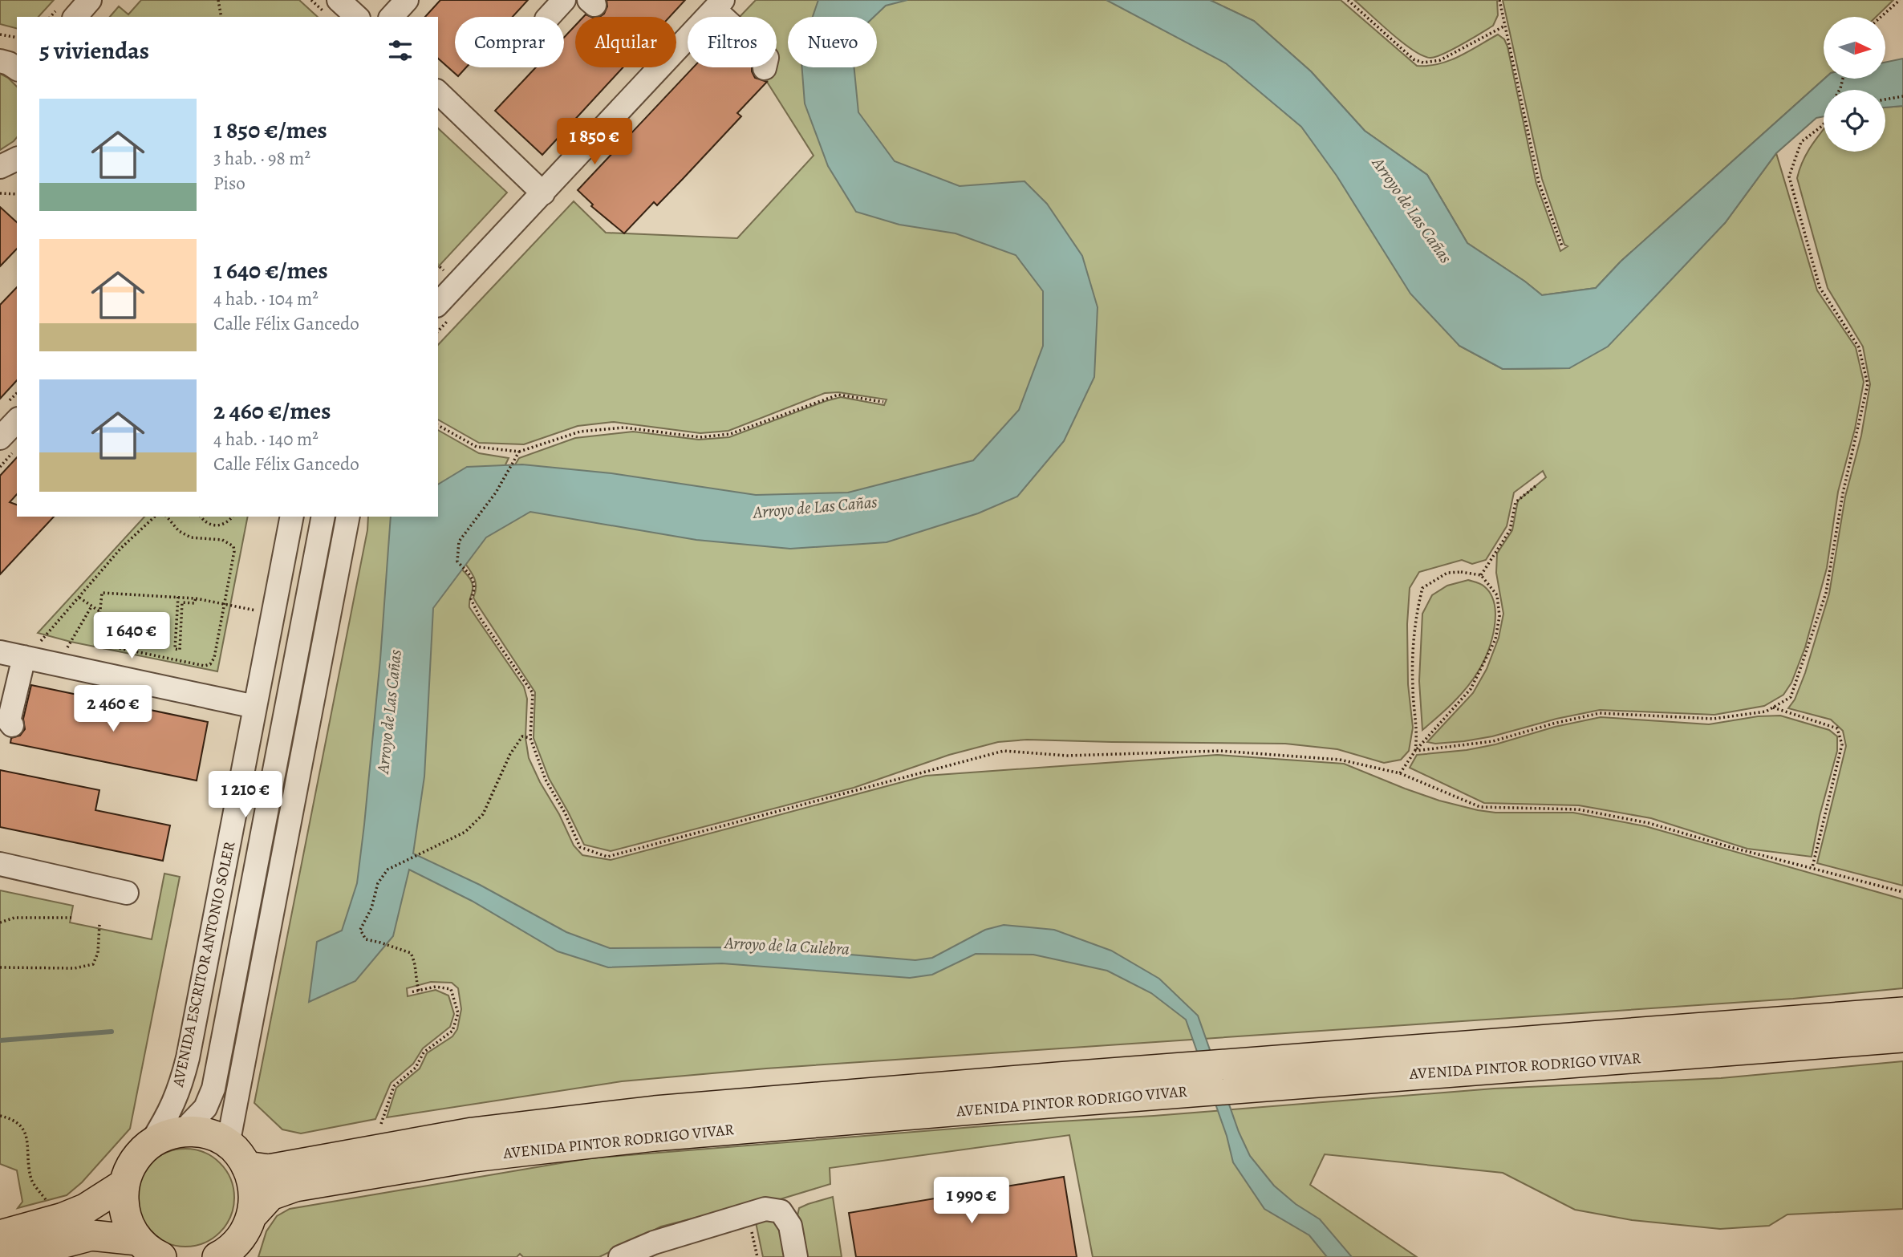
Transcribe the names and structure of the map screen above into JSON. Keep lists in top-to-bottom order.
{
  "streets": {
    "main road": ["AVENIDA PINTOR RODRIGO VIVAR"],
    "street": ["AVENIDA ESCRITOR ANTONIO SOLER"]
  },
  "crossings": [
    ["AVENIDA ESCRITOR ANTONIO SOLER", "AVENIDA PINTOR RODRIGO VIVAR"]
  ],
  "water": ["Arroyo de Las Cañas", "Arroyo de la Culebra"],
  "north": "right",
  "page": {
    "chip": [
      "Comprar",
      "Alquilar",
      "Filtros",
      "Nuevo"
    ],
    "heading": "5 viviendas",
    "list": [
      {
        "name": "1 850 €/mes",
        "note": "3 hab. · 98 m² · Piso"
      },
      {
        "name": "1 640 €/mes",
        "note": "4 hab. · 104 m² · Calle Félix Gancedo"
      },
      {
        "name": "2 460 €/mes",
        "note": "4 hab. · 140 m² · Calle Félix Gancedo"
      }
    ],
    "price": [
      "1 850 €",
      "1 640 €",
      "2 460 €",
      "1 210 €",
      "1 990 €"
    ]
  }
}
